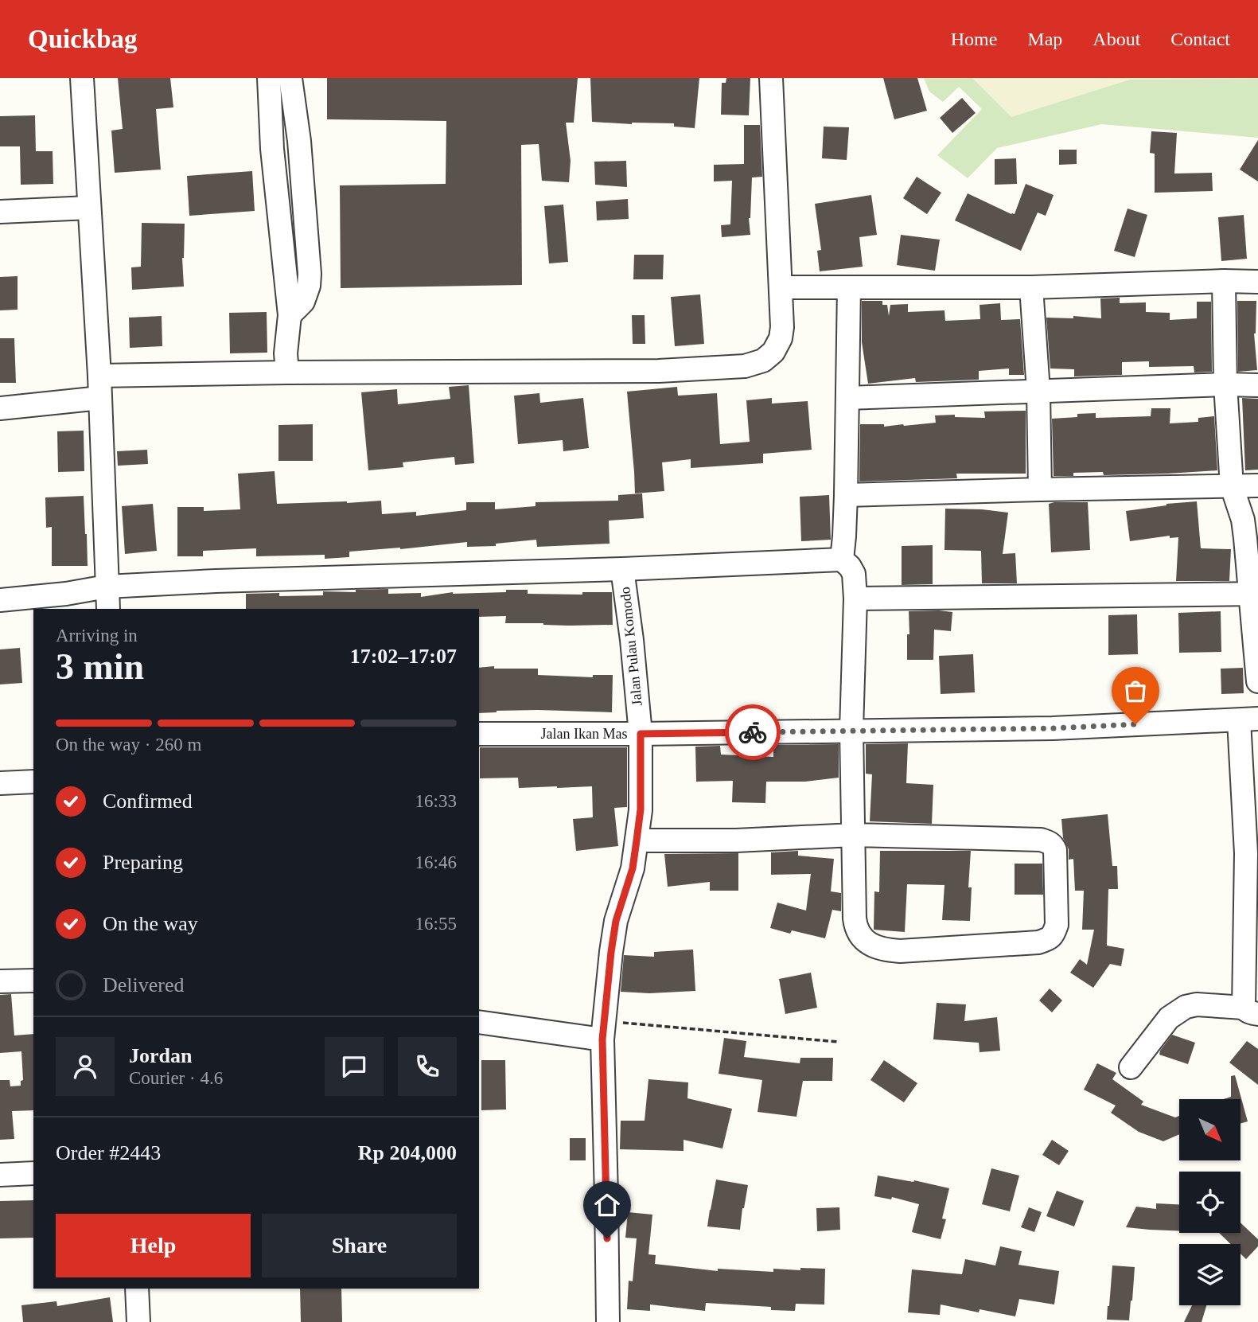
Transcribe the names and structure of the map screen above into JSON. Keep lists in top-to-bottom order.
{
  "streets": {
    "street": ["Jalan Pulau Komodo", "Jalan Ikan Mas"]
  },
  "crossings": [
    ["Jalan Pulau Komodo", "Jalan Ikan Mas"]
  ],
  "north": "bottom right",
  "page": {
    "header": "Quickbag",
    "nav": [
      "Home",
      "Map",
      "About",
      "Contact"
    ],
    "heading": ["3 min", "Arriving in", "17:02–17:07"],
    "panel": [
      "Jordan",
      "Courier · 4.6",
      "Order #2443",
      "Rp 204,000"
    ],
    "bar": "On the way · 260 m",
    "list": [
      ["Confirmed", "16:33"],
      ["Preparing", "16:46"],
      ["On the way", "16:55"],
      "Delivered"
    ],
    "buttons": ["Help", "Share"]
  }
}
